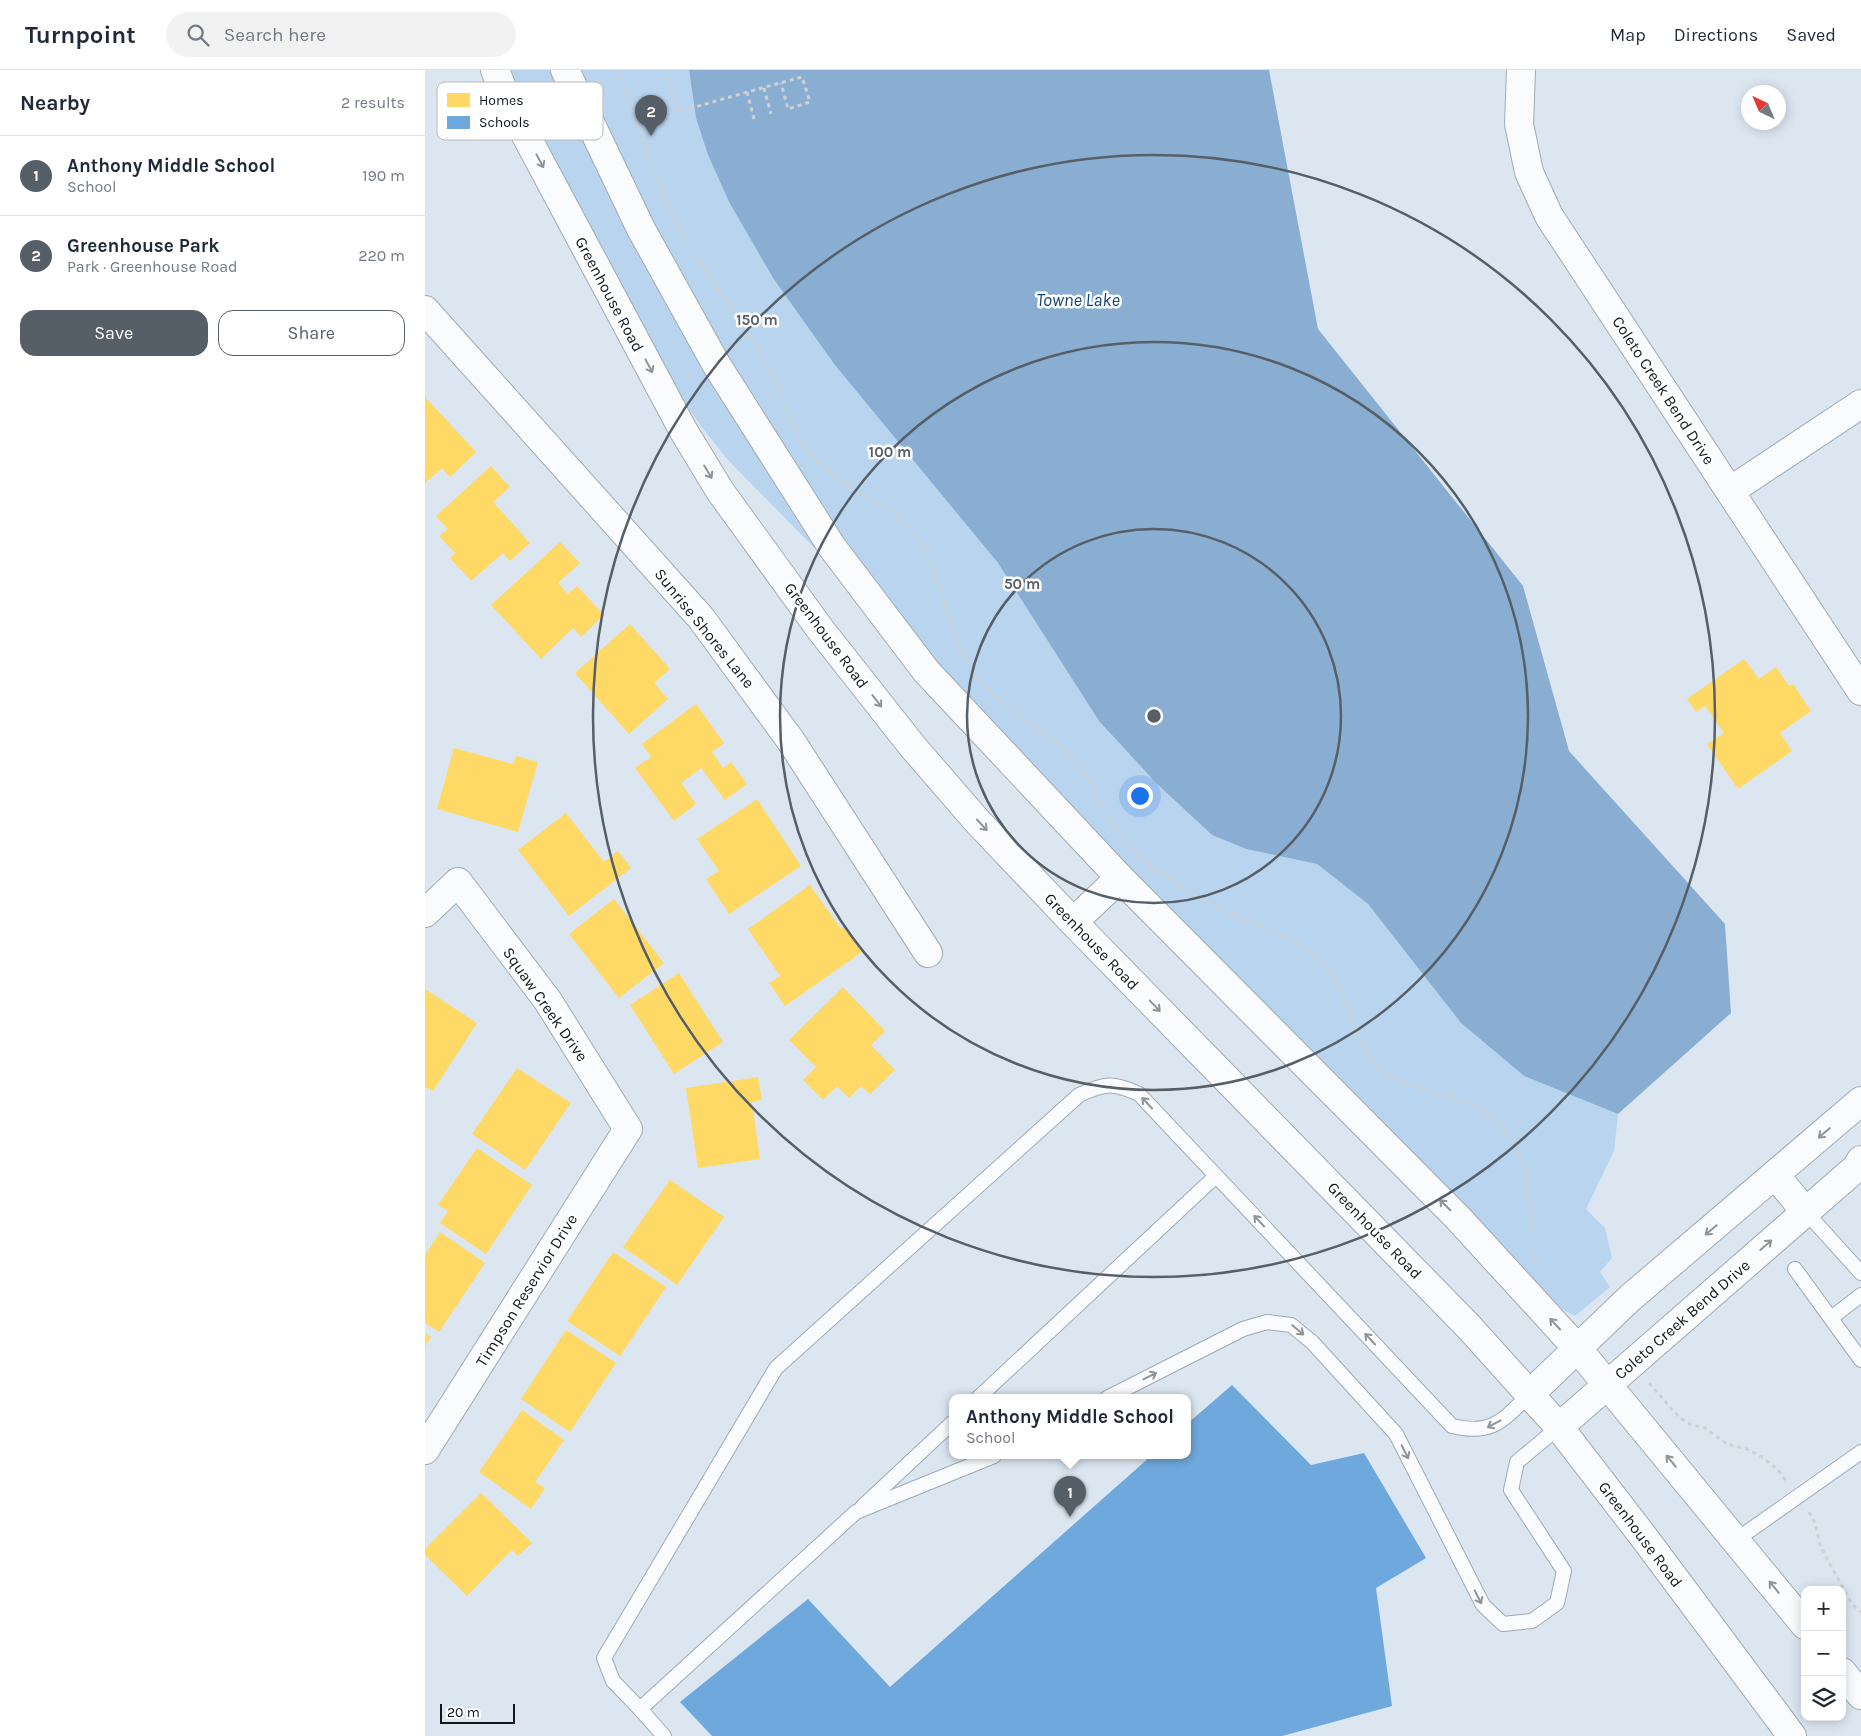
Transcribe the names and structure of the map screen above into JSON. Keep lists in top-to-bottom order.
{
  "streets": {
    "main road": [
      "Greenhouse Road",
      "Coleto Creek Bend Drive",
      "Sunrise Shores Lane",
      "Squaw Creek Drive",
      "Timpson Reservior Drive"
    ]
  },
  "crossings": [
    ["Greenhouse Road", "Coleto Creek Bend Drive"],
    ["Squaw Creek Drive", "Timpson Reservior Drive"]
  ],
  "water": ["Towne Lake"],
  "legend": ["Homes", "Schools"],
  "scale_bar": "20 m",
  "north": "top left",
  "page": {
    "header": "Turnpoint",
    "search": "Search here",
    "nav": ["Map", "Directions", "Saved"],
    "heading": ["Nearby", "2 results"],
    "pins": ["2", "1"],
    "list": [
      {
        "mark": "1",
        "name": "Anthony Middle School",
        "note": "School",
        "value": "190 m"
      },
      {
        "mark": "2",
        "name": "Greenhouse Park",
        "note": "Park · Greenhouse Road",
        "value": "220 m"
      }
    ],
    "buttons": ["Save", "Share"],
    "popup": ["Anthony Middle School", "School"],
    "map_buttons": ["+", "−"],
    "scale": "20 m"
  },
  "rings": ["150 m", "100 m", "50 m"]
}
